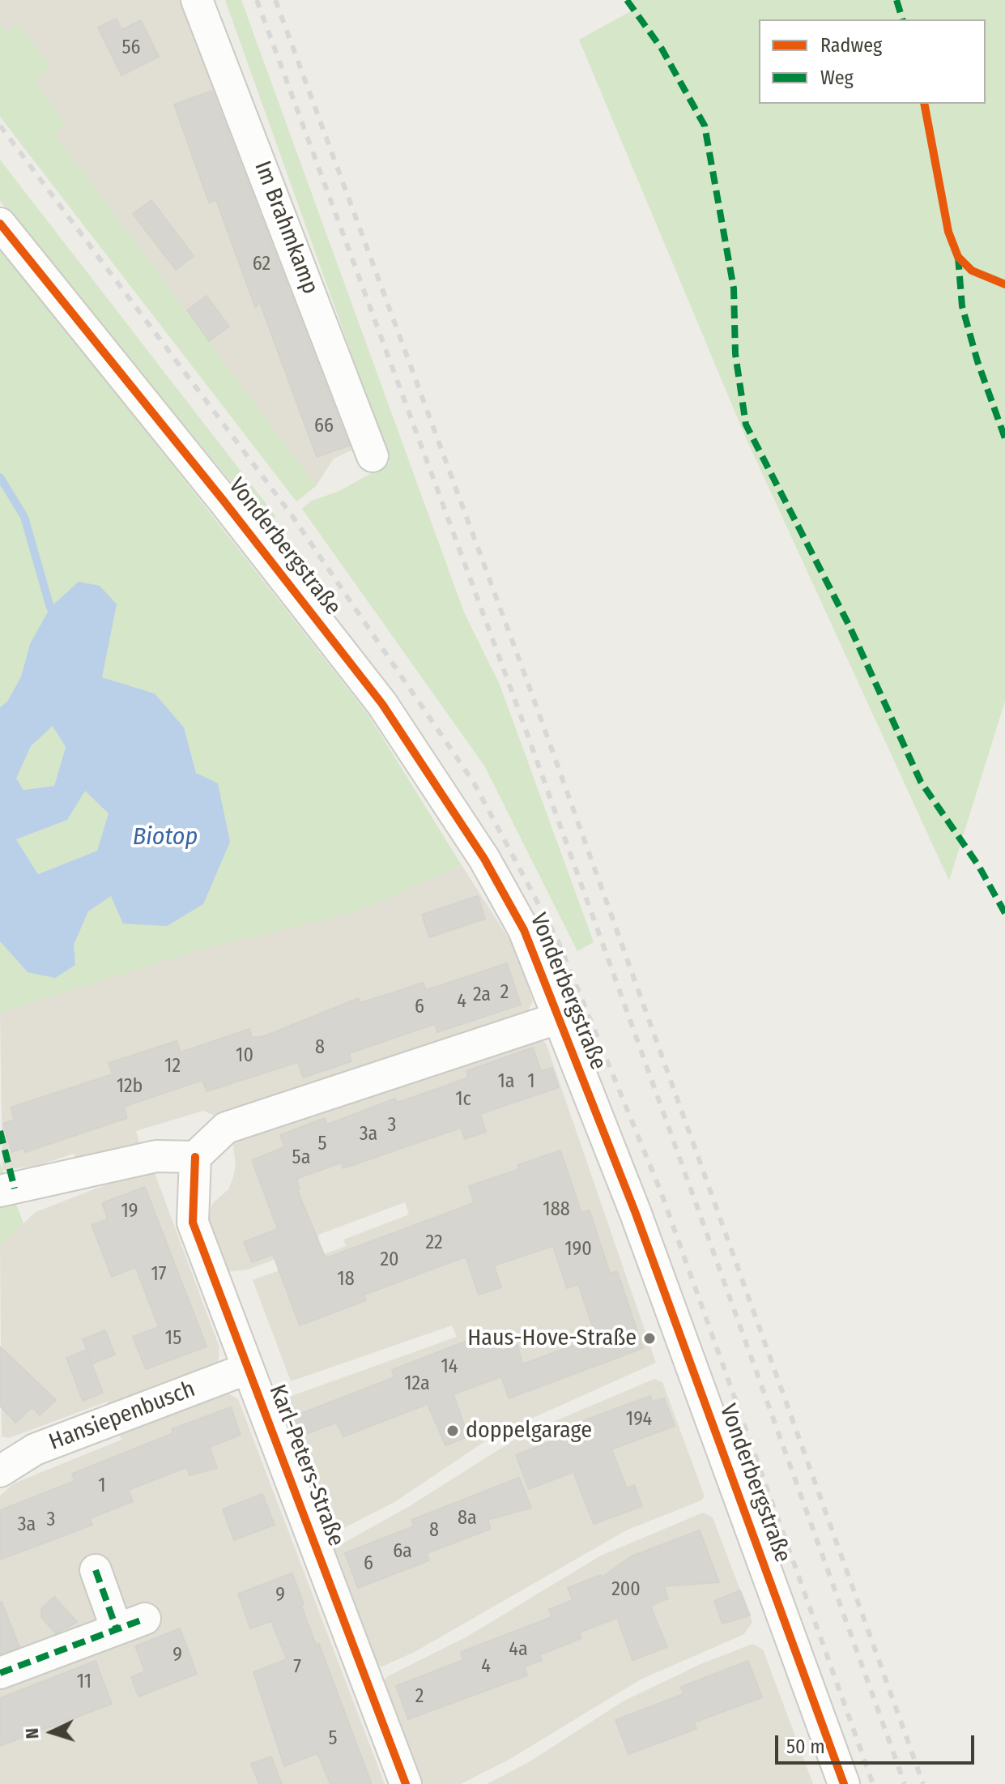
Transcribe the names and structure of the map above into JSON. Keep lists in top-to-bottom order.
{
  "streets": {
    "street": [
      "Im Brahmkamp",
      "Vonderbergstraße",
      "Hansiepenbusch",
      "Karl-Peters-Straße"
    ]
  },
  "crossings": [
    ["Hansiepenbusch", "Karl-Peters-Straße"]
  ],
  "water": ["Biotop"],
  "places": ["Haus-Hove-Straße", "doppelgarage"],
  "house_numbers": [
    "56",
    "62",
    "66",
    "2",
    "2a",
    "4",
    "6",
    "8",
    "10",
    "12",
    "1a",
    "1",
    "12b",
    "1c",
    "3",
    "3a",
    "5",
    "5a",
    "188",
    "19",
    "22",
    "190",
    "20",
    "17",
    "18",
    "15",
    "14",
    "12a",
    "194",
    "1",
    "8a",
    "3",
    "3a",
    "8",
    "6a",
    "6",
    "200",
    "9",
    "4a",
    "9",
    "4",
    "7",
    "11",
    "2",
    "5"
  ],
  "legend": ["Radweg", "Weg"],
  "scale_bar": "50 m",
  "north": "left"
}
